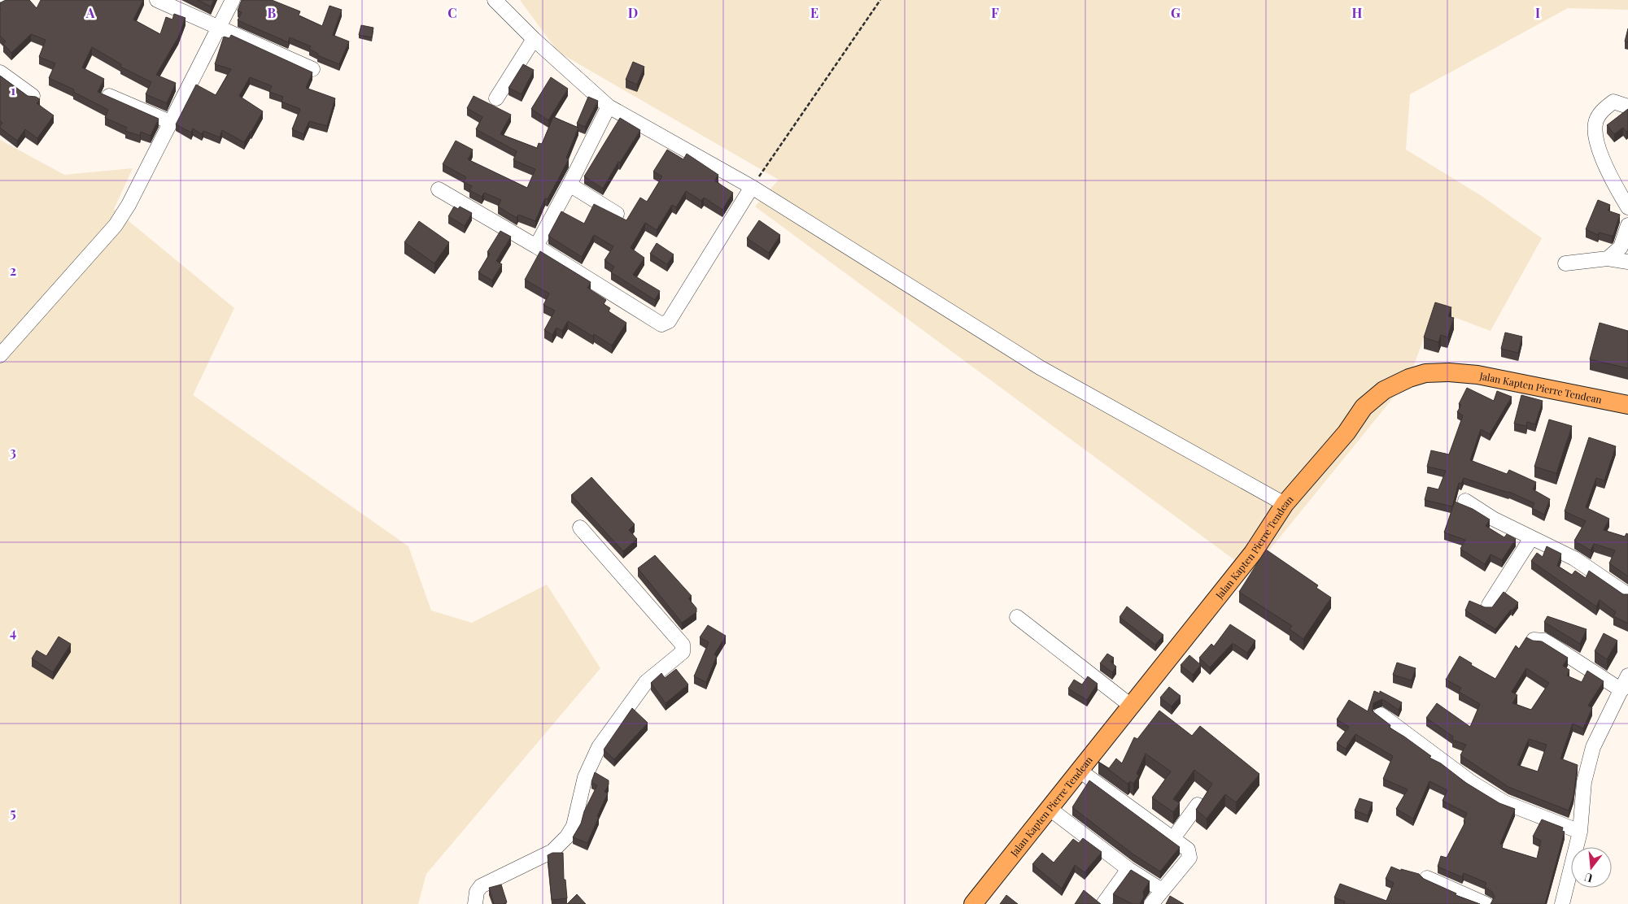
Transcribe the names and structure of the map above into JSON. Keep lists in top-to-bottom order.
{
  "streets": {
    "main road": ["Jalan Kapten Pierre Tendean"]
  },
  "north": "bottom",
  "grid": {
    "columns": [
      "A",
      "B",
      "C",
      "D",
      "E",
      "F",
      "G",
      "H",
      "I"
    ],
    "rows": [
      "1",
      "2",
      "3",
      "4",
      "5"
    ]
  }
}
